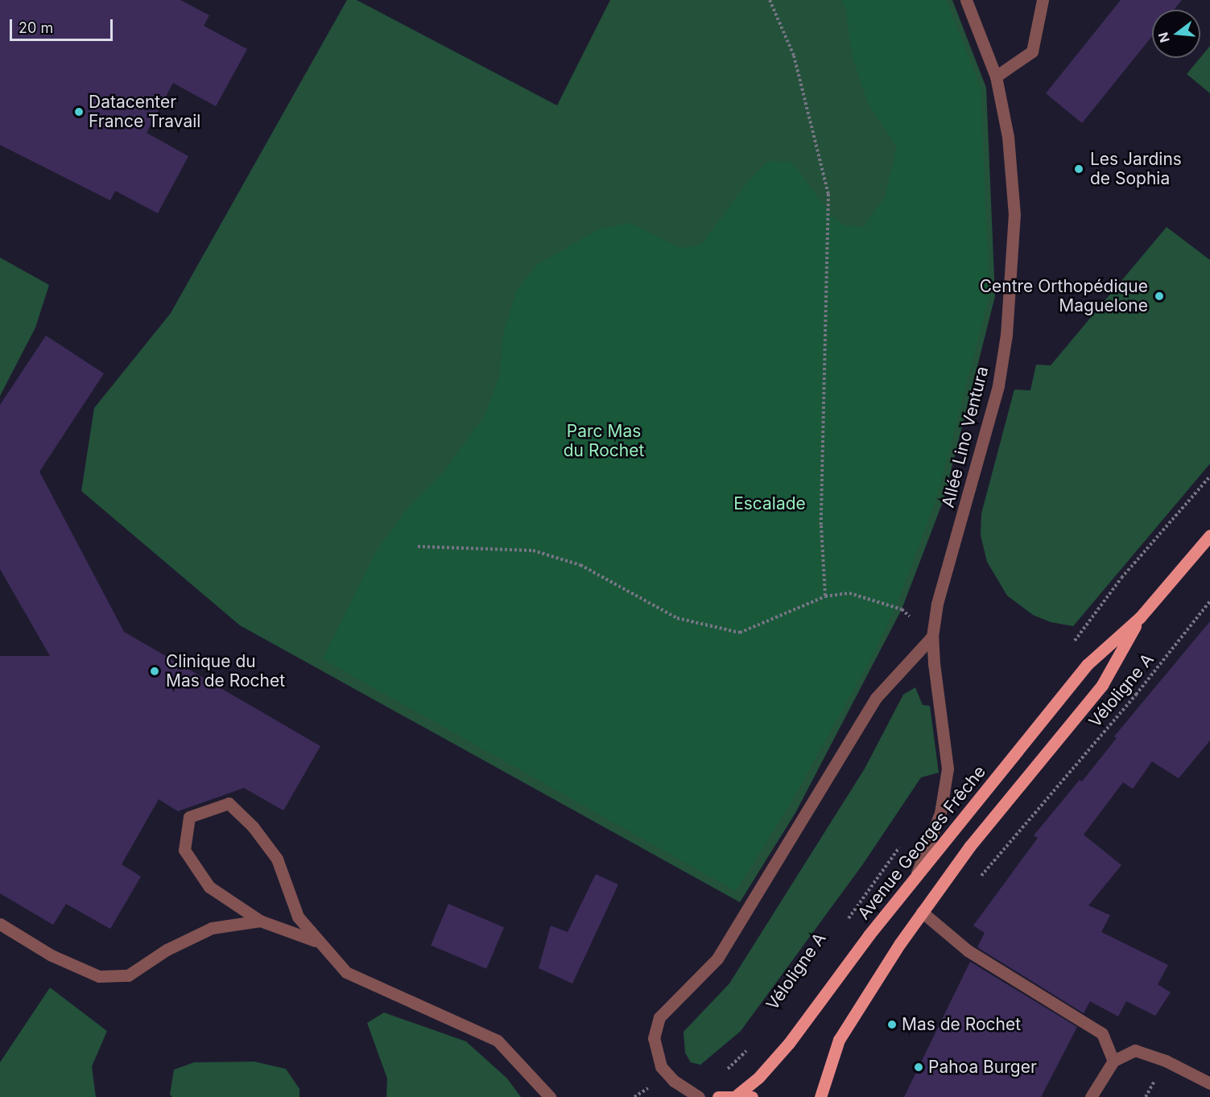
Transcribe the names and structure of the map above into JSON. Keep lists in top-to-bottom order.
{
  "streets": {
    "main road": ["Avenue Georges Frêche"],
    "street": ["Allée Lino Ventura"],
    "path": ["Véloligne A"]
  },
  "crossings": [
    ["Allée Lino Ventura", "Avenue Georges Frêche"]
  ],
  "parks": ["Parc Mas du Rochet", "Escalade"],
  "places": [
    "Datacenter France Travail",
    "Les Jardins de Sophia",
    "Centre Orthopédique Maguelone",
    "Clinique du Mas de Rochet",
    "Mas de Rochet",
    "Pahoa Burger"
  ],
  "scale_bar": "20 m",
  "north": "left"
}
